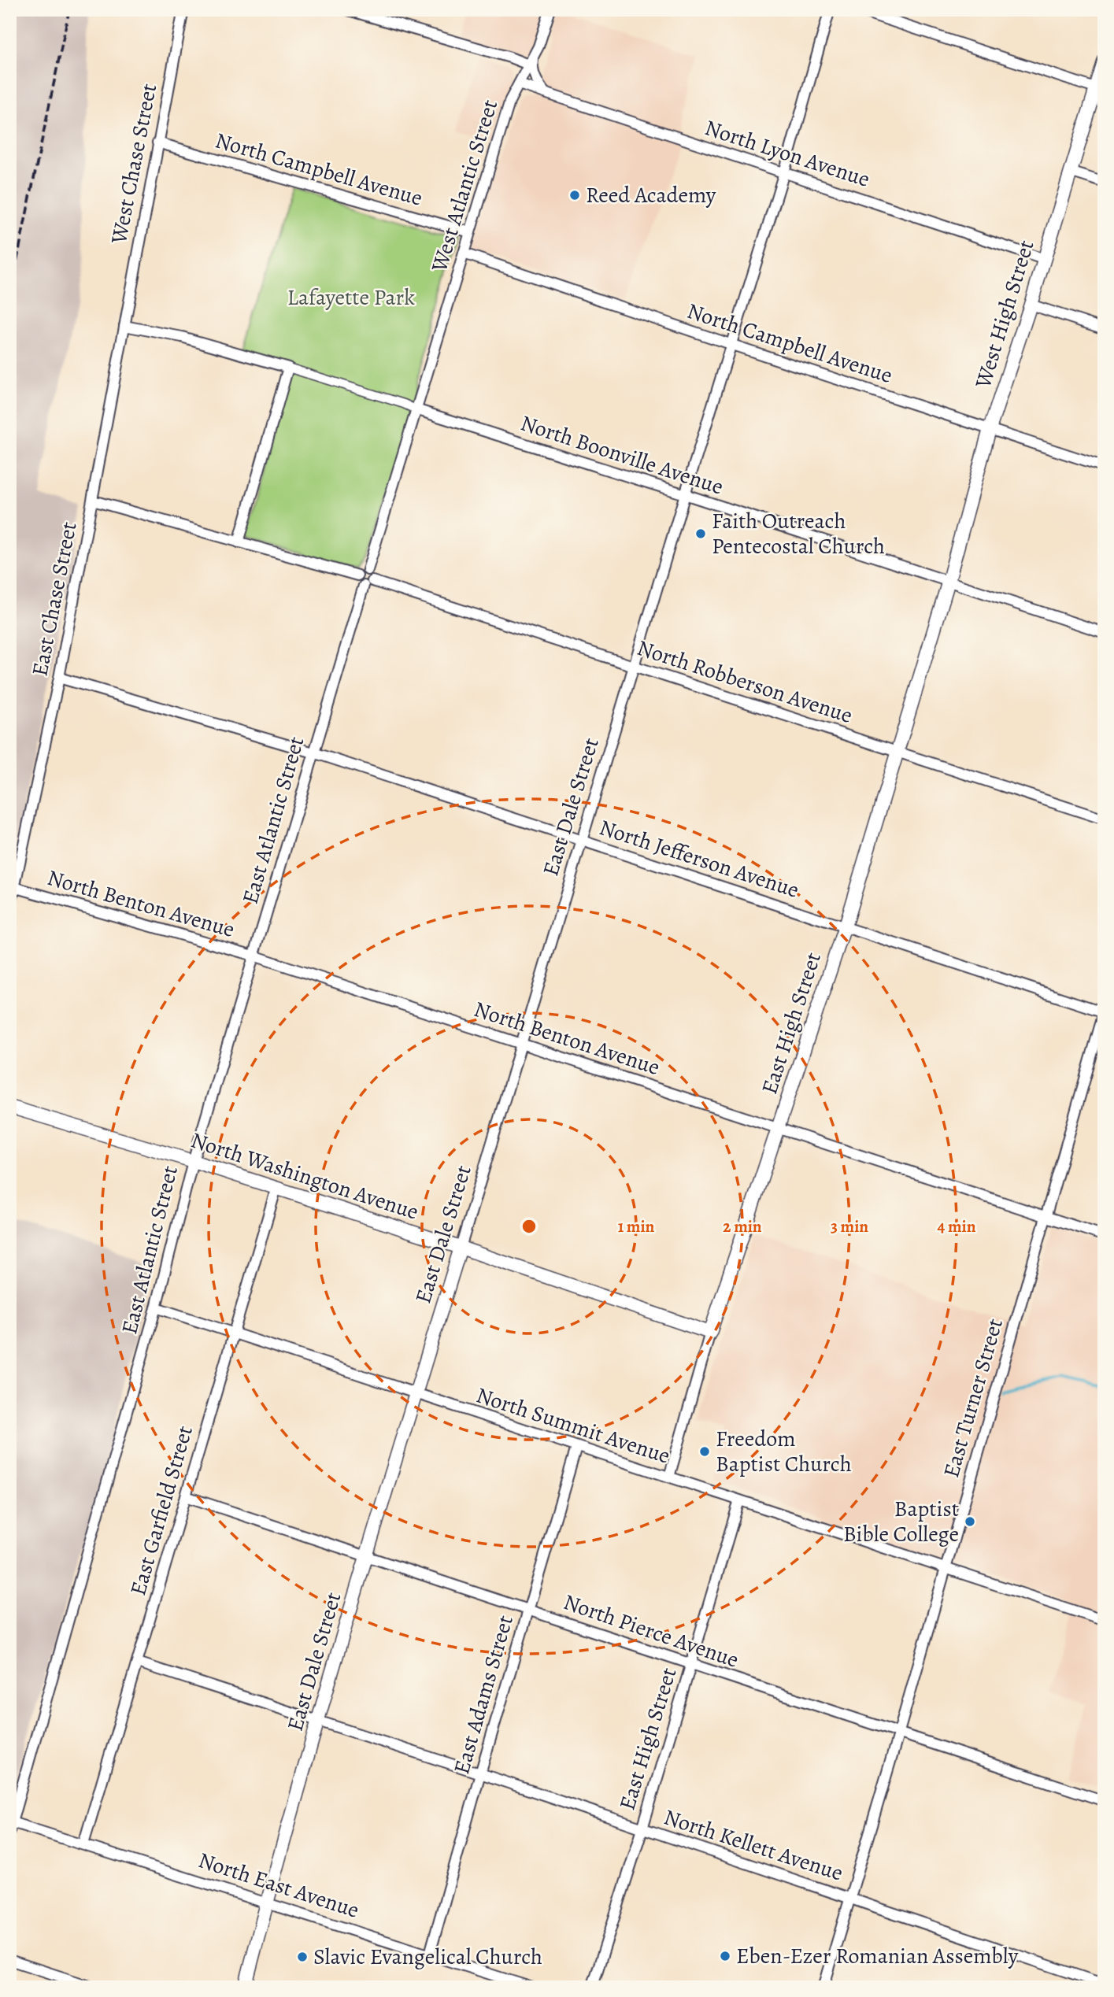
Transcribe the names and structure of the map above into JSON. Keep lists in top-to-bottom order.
{
  "streets": {
    "street": [
      "North Lyon Avenue",
      "West Chase Street",
      "North Campbell Avenue",
      "West Atlantic Street",
      "West High Street",
      "North Boonville Avenue",
      "East Chase Street",
      "North Robberson Avenue",
      "East Dale Street",
      "East Atlantic Street",
      "North Jefferson Avenue",
      "North Benton Avenue",
      "East High Street",
      "North Washington Avenue",
      "East Turner Street",
      "North Summit Avenue",
      "East Garfield Street",
      "North Pierce Avenue",
      "East Adams Street",
      "North Kellett Avenue",
      "North East Avenue"
    ]
  },
  "crossings": [
    ["North Lyon Avenue", "West Atlantic Street"],
    ["North Lyon Avenue", "West High Street"],
    ["North Lyon Avenue", "East Dale Street"],
    ["West Chase Street", "North Campbell Avenue"],
    ["West Chase Street", "North Boonville Avenue"],
    ["West Chase Street", "East Chase Street"],
    ["North Campbell Avenue", "West Atlantic Street"],
    ["North Campbell Avenue", "West High Street"],
    ["North Campbell Avenue", "East Dale Street"],
    ["West Atlantic Street", "North Boonville Avenue"],
    ["West High Street", "North Boonville Avenue"],
    ["West High Street", "East High Street"],
    ["North Boonville Avenue", "East Chase Street"],
    ["North Boonville Avenue", "East Dale Street"],
    ["North Boonville Avenue", "East High Street"],
    ["East Chase Street", "North Jefferson Avenue"],
    ["East Chase Street", "North Benton Avenue"],
    ["North Robberson Avenue", "East Dale Street"],
    ["North Robberson Avenue", "East Atlantic Street"],
    ["North Robberson Avenue", "East High Street"],
    ["East Dale Street", "North Jefferson Avenue"],
    ["East Dale Street", "North Benton Avenue"],
    ["East Dale Street", "North Washington Avenue"],
    ["East Dale Street", "North Summit Avenue"],
    ["East Dale Street", "North Pierce Avenue"],
    ["East Dale Street", "North Kellett Avenue"],
    ["East Dale Street", "North East Avenue"],
    ["East Atlantic Street", "North Jefferson Avenue"],
    ["East Atlantic Street", "North Benton Avenue"],
    ["East Atlantic Street", "North Washington Avenue"],
    ["East Atlantic Street", "North Summit Avenue"],
    ["East Atlantic Street", "North East Avenue"],
    ["North Jefferson Avenue", "East High Street"],
    ["North Jefferson Avenue", "East Turner Street"],
    ["North Benton Avenue", "East High Street"],
    ["North Benton Avenue", "East Turner Street"],
    ["East High Street", "North Washington Avenue"],
    ["East High Street", "North Summit Avenue"],
    ["East High Street", "North Pierce Avenue"],
    ["East High Street", "North Kellett Avenue"],
    ["North Washington Avenue", "East Garfield Street"],
    ["East Turner Street", "North Summit Avenue"],
    ["East Turner Street", "North Pierce Avenue"],
    ["East Turner Street", "North Kellett Avenue"],
    ["North Summit Avenue", "East Garfield Street"],
    ["North Summit Avenue", "East Adams Street"],
    ["East Garfield Street", "North Pierce Avenue"],
    ["East Garfield Street", "North Kellett Avenue"],
    ["East Garfield Street", "North East Avenue"],
    ["North Pierce Avenue", "East Adams Street"],
    ["East Adams Street", "North Kellett Avenue"],
    ["East Adams Street", "North East Avenue"]
  ],
  "parks": ["Lafayette Park"],
  "places": [
    "Reed Academy",
    "Faith Outreach Pentecostal Church",
    "Freedom Baptist Church",
    "Baptist Bible College",
    "Eben-Ezer Romanian Assembly",
    "Slavic Evangelical Church"
  ],
  "rings": [
    "1 min",
    "2 min",
    "3 min",
    "4 min"
  ]
}
